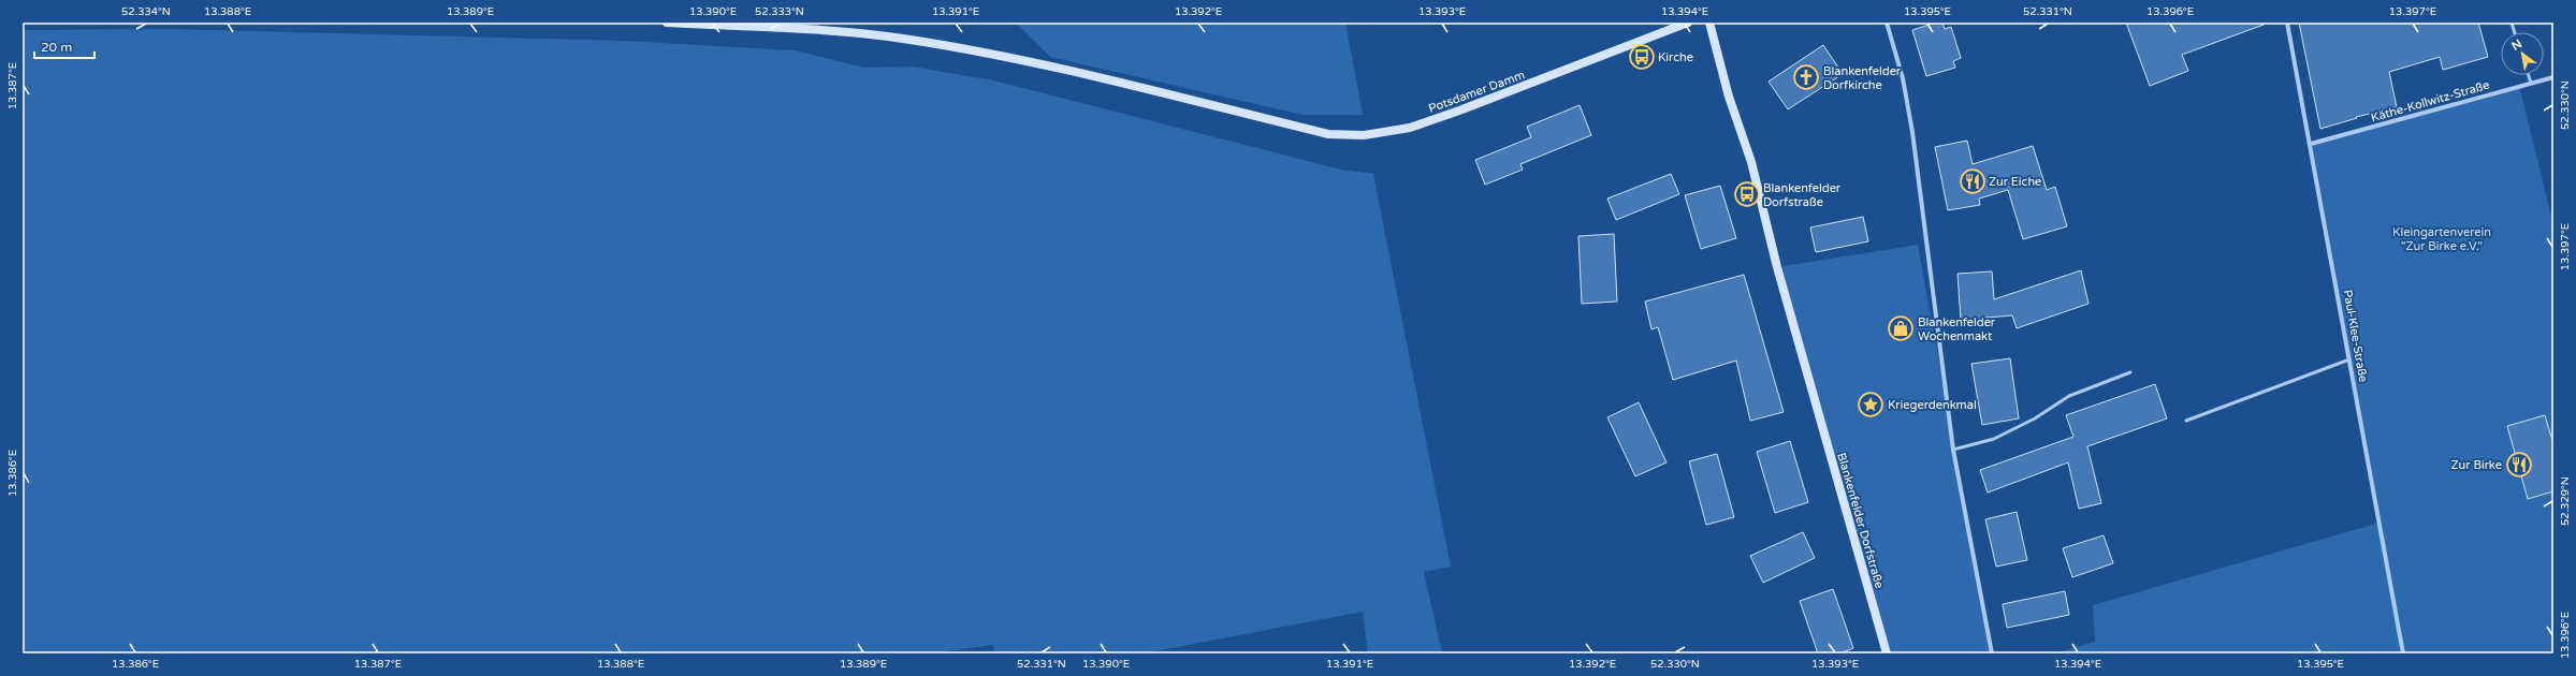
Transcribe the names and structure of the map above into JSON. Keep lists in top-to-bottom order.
{
  "streets": {
    "main road": ["Potsdamer Damm", "Blankenfelder Dorfstraße"],
    "street": ["Käthe-Kollwitz-Straße", "Paul-Klee-Straße"]
  },
  "crossings": [
    ["Käthe-Kollwitz-Straße", "Paul-Klee-Straße"]
  ],
  "parks": ["Kleingartenverein \"Zur Birke e.V.\""],
  "places": {
    "bus stop": ["Kirche", "Blankenfelder Dorfstraße"],
    "church": ["Blankenfelder Dorfkirche"],
    "restaurant": ["Zur Eiche", "Zur Birke"],
    "shop": ["Blankenfelder Wochenmakt"],
    "place": ["Kriegerdenkmal"]
  },
  "scale_bar": "20 m",
  "north": "top left",
  "coordinates": [
    "52.334°N",
    "13.388°E",
    "13.389°E",
    "13.390°E",
    "52.333°N",
    "13.391°E",
    "13.392°E",
    "13.393°E",
    "13.394°E",
    "13.395°E",
    "52.331°N",
    "13.396°E",
    "13.397°E",
    "13.387°E",
    "52.330°N",
    "13.386°E",
    "52.329°N"
  ]
}
